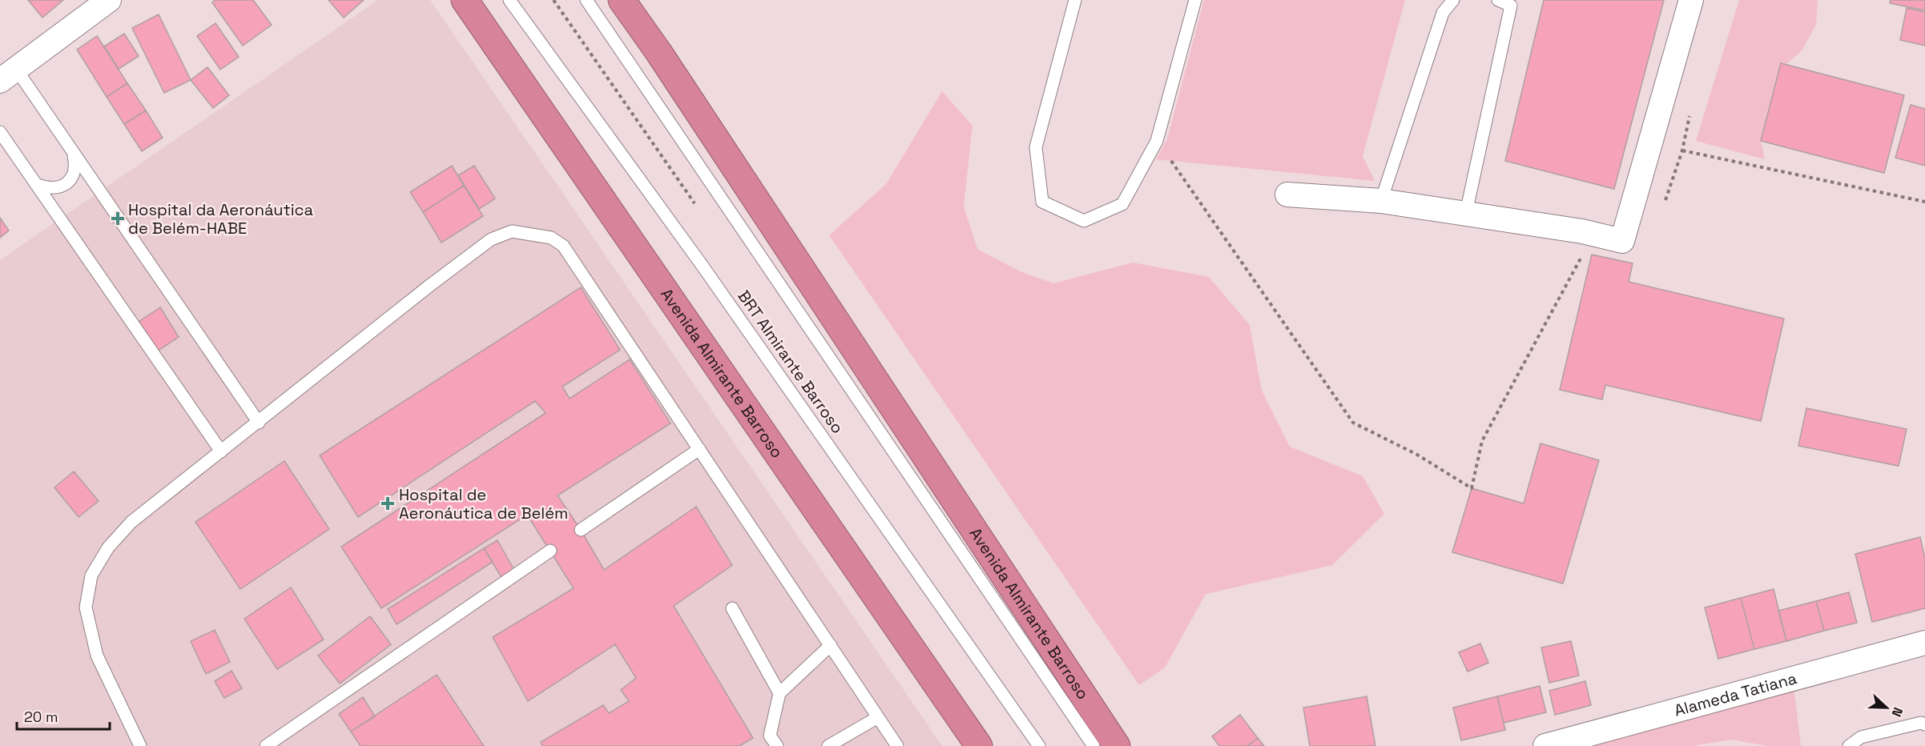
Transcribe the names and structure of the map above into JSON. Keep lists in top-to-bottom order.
{
  "streets": {
    "highway": ["Avenida Almirante Barroso"],
    "street": ["Alameda Tatiana"],
    "lane": ["BRT Almirante Barroso"]
  },
  "places": {
    "health": ["Hospital da Aeronáutica de Belém-HABE", "Hospital de Aeronáutica de Belém"]
  },
  "scale_bar": "20 m",
  "north": "right"
}
